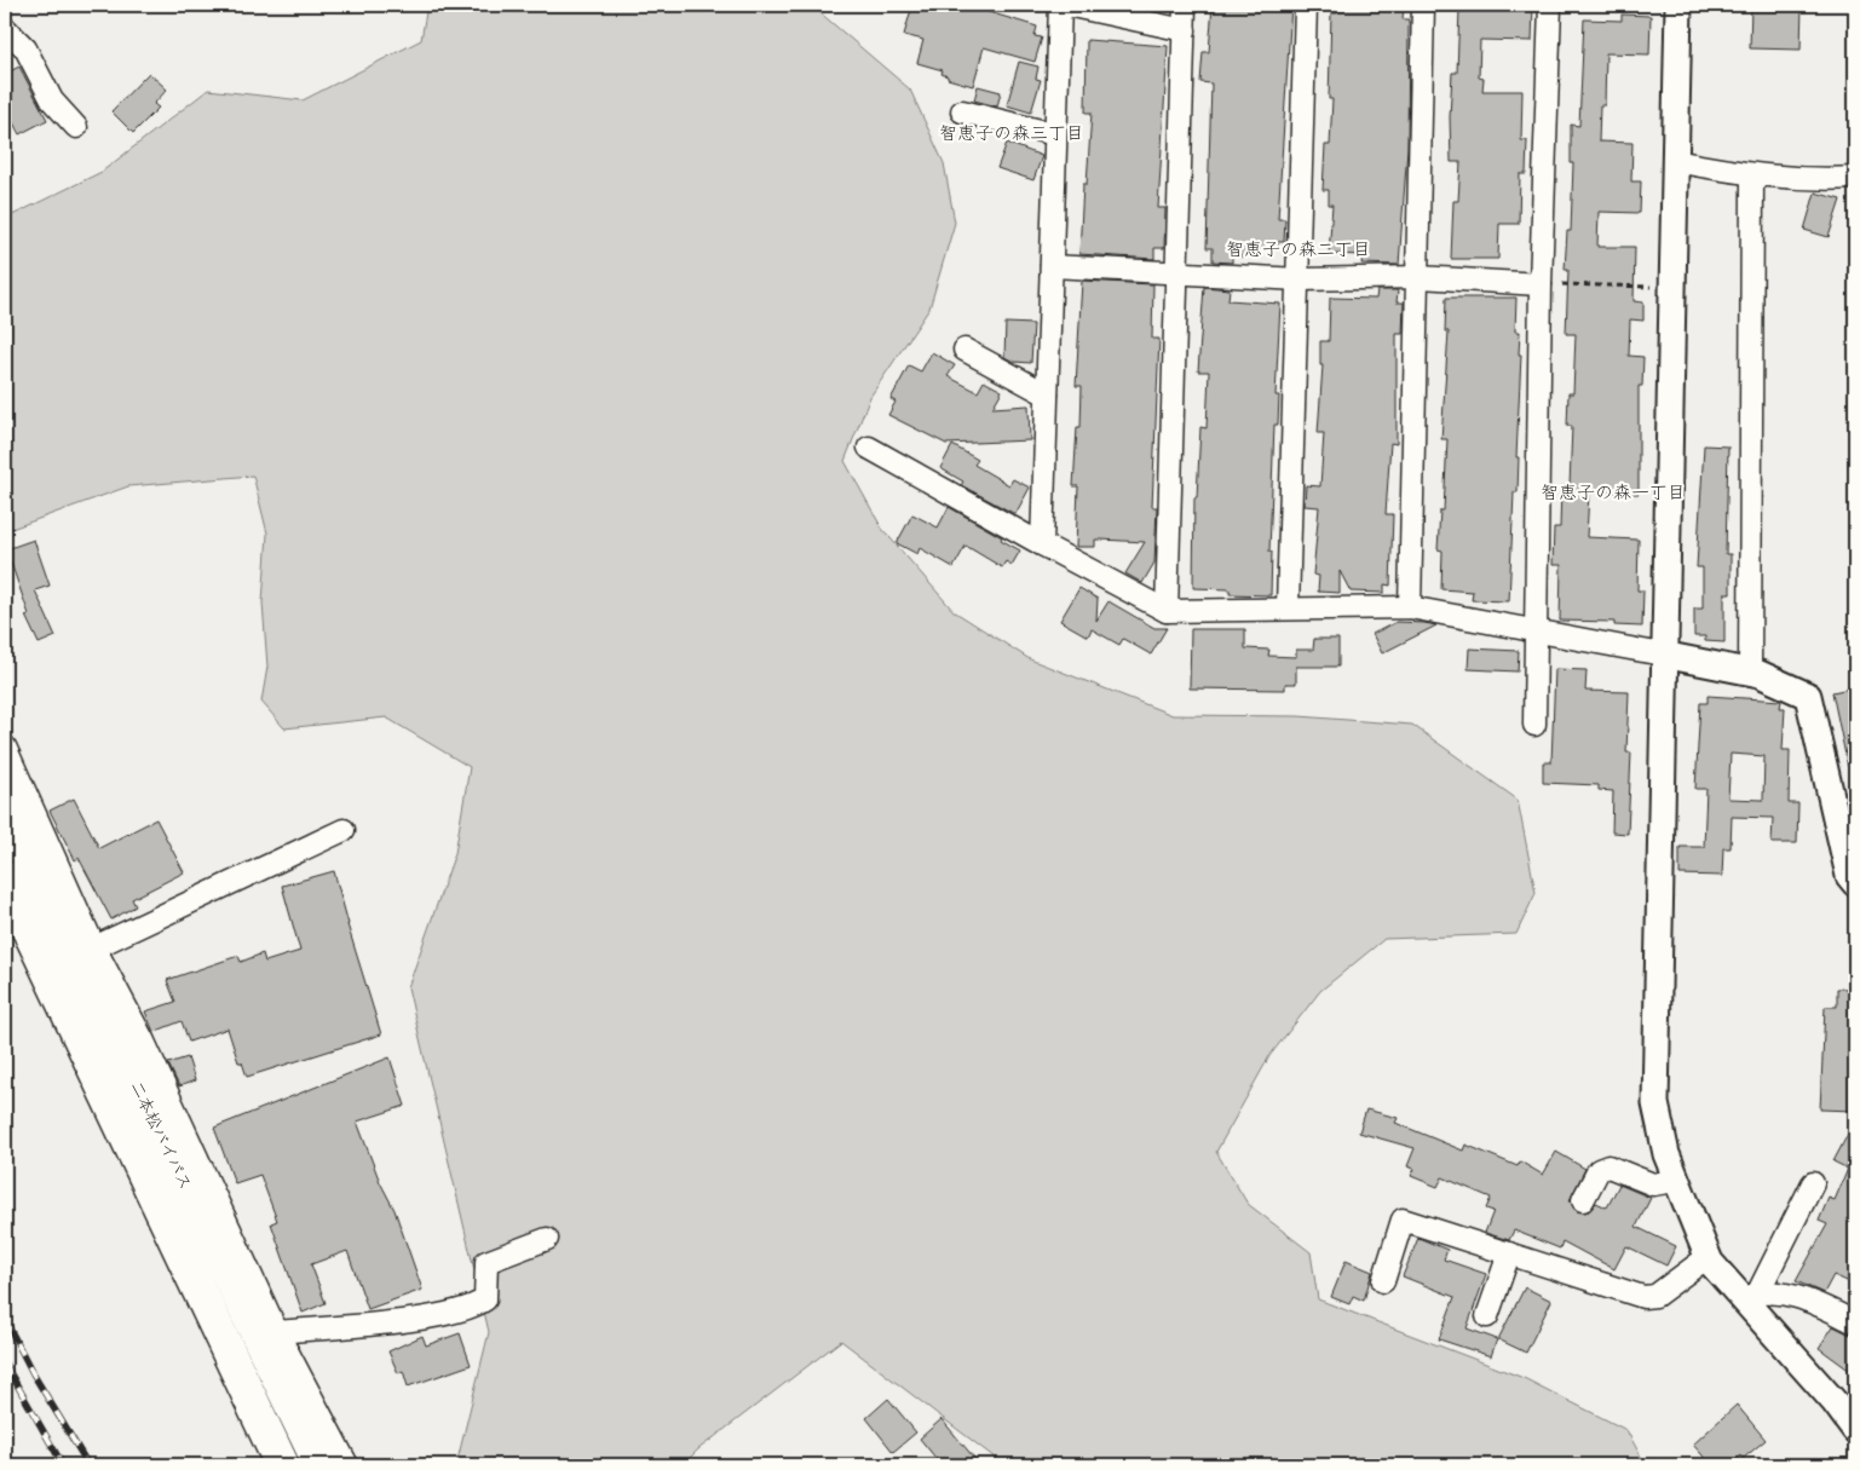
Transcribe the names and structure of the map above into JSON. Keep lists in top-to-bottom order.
{
  "streets": {
    "highway": ["二本松バイパス"]
  },
  "districts": ["智恵子の森三丁目", "智恵子の森二丁目", "智恵子の森一丁目"]
}
